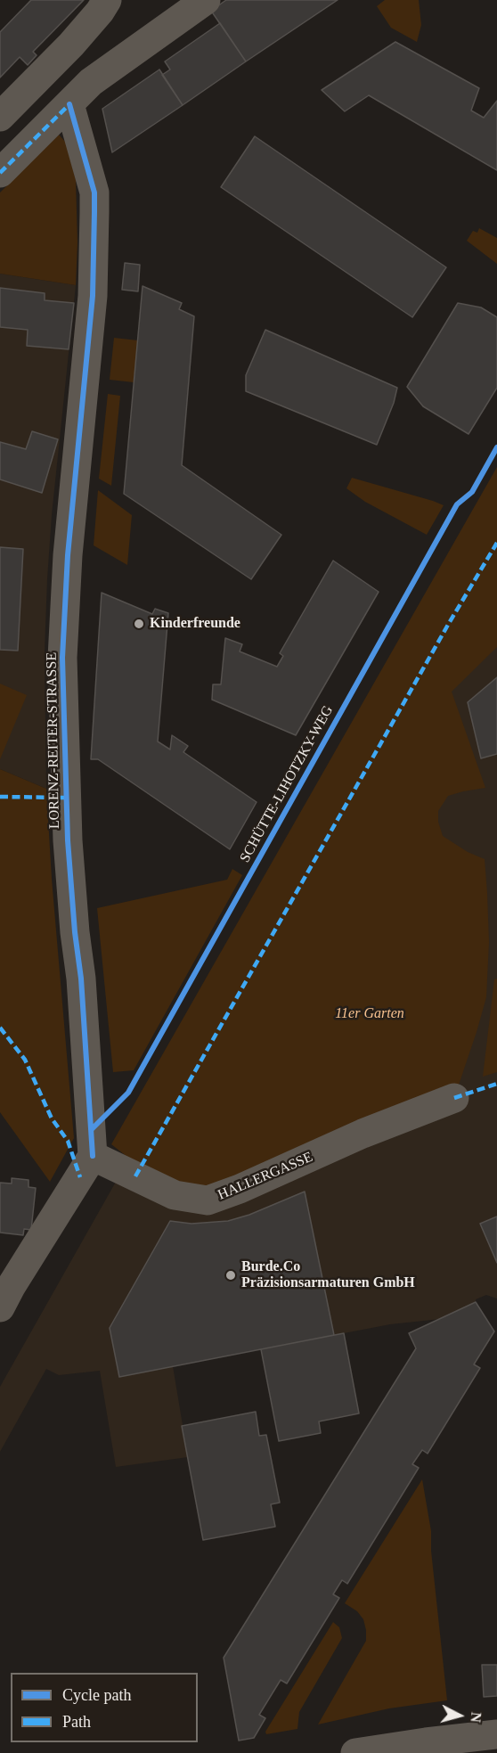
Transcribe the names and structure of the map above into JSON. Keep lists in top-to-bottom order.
{
  "streets": {
    "street": ["LORENZ-REITER-STRASSE", "HALLERGASSE"],
    "cycle path": ["SCHÜTTE-LIHOTZKY-WEG"]
  },
  "crossings": [
    ["LORENZ-REITER-STRASSE", "HALLERGASSE"]
  ],
  "parks": ["11er Garten"],
  "places": ["Kinderfreunde", "Burde.Co Präzisionsarmaturen GmbH"],
  "legend": ["Cycle path", "Path"],
  "north": "right"
}
